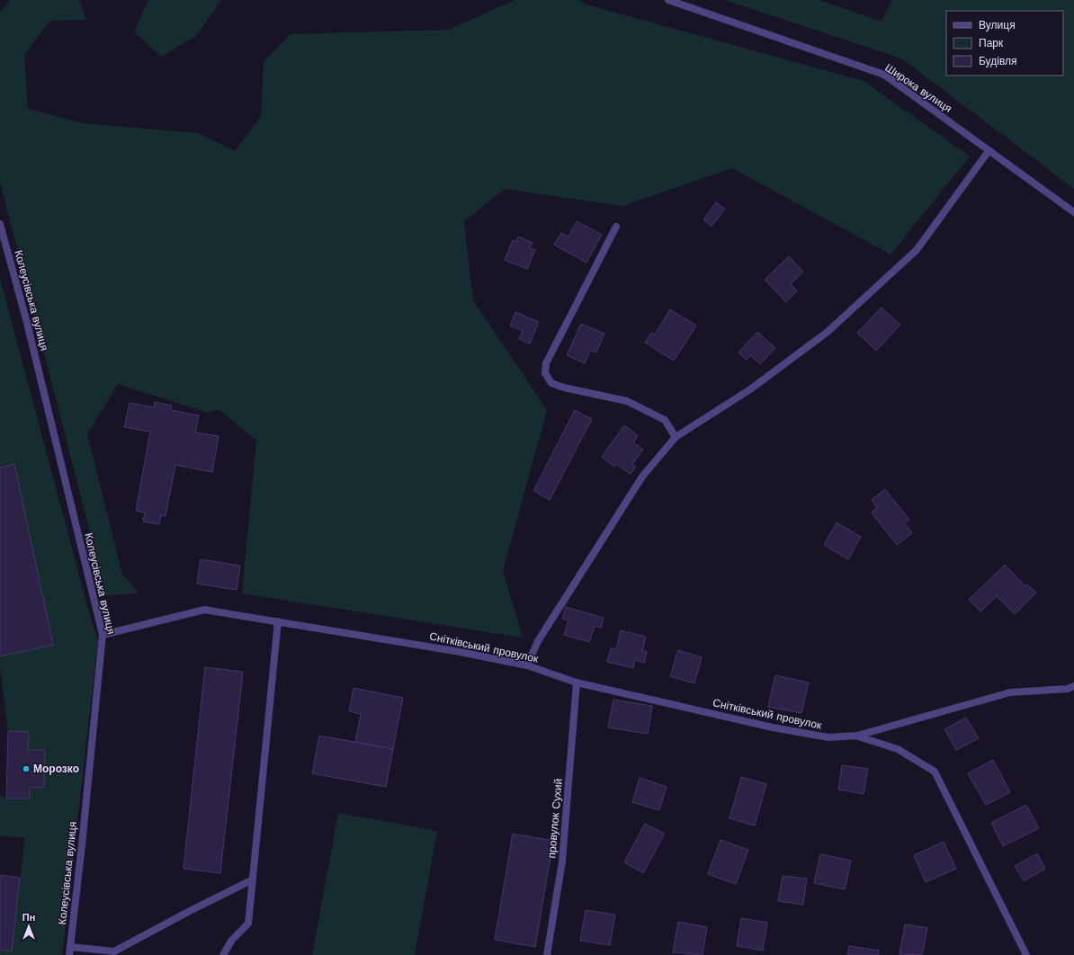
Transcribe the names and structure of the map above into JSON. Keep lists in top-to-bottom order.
{
  "streets": {
    "street": [
      "Широка вулиця",
      "Колеусівська вулиця",
      "Снітківський провулок",
      "провулок Сухий"
    ]
  },
  "crossings": [
    ["Колеусівська вулиця", "Снітківський провулок"],
    ["Снітківський провулок", "провулок Сухий"]
  ],
  "places": ["Морозко"],
  "legend": ["Вулиця", "Парк", "Будівля"],
  "north": "top"
}
